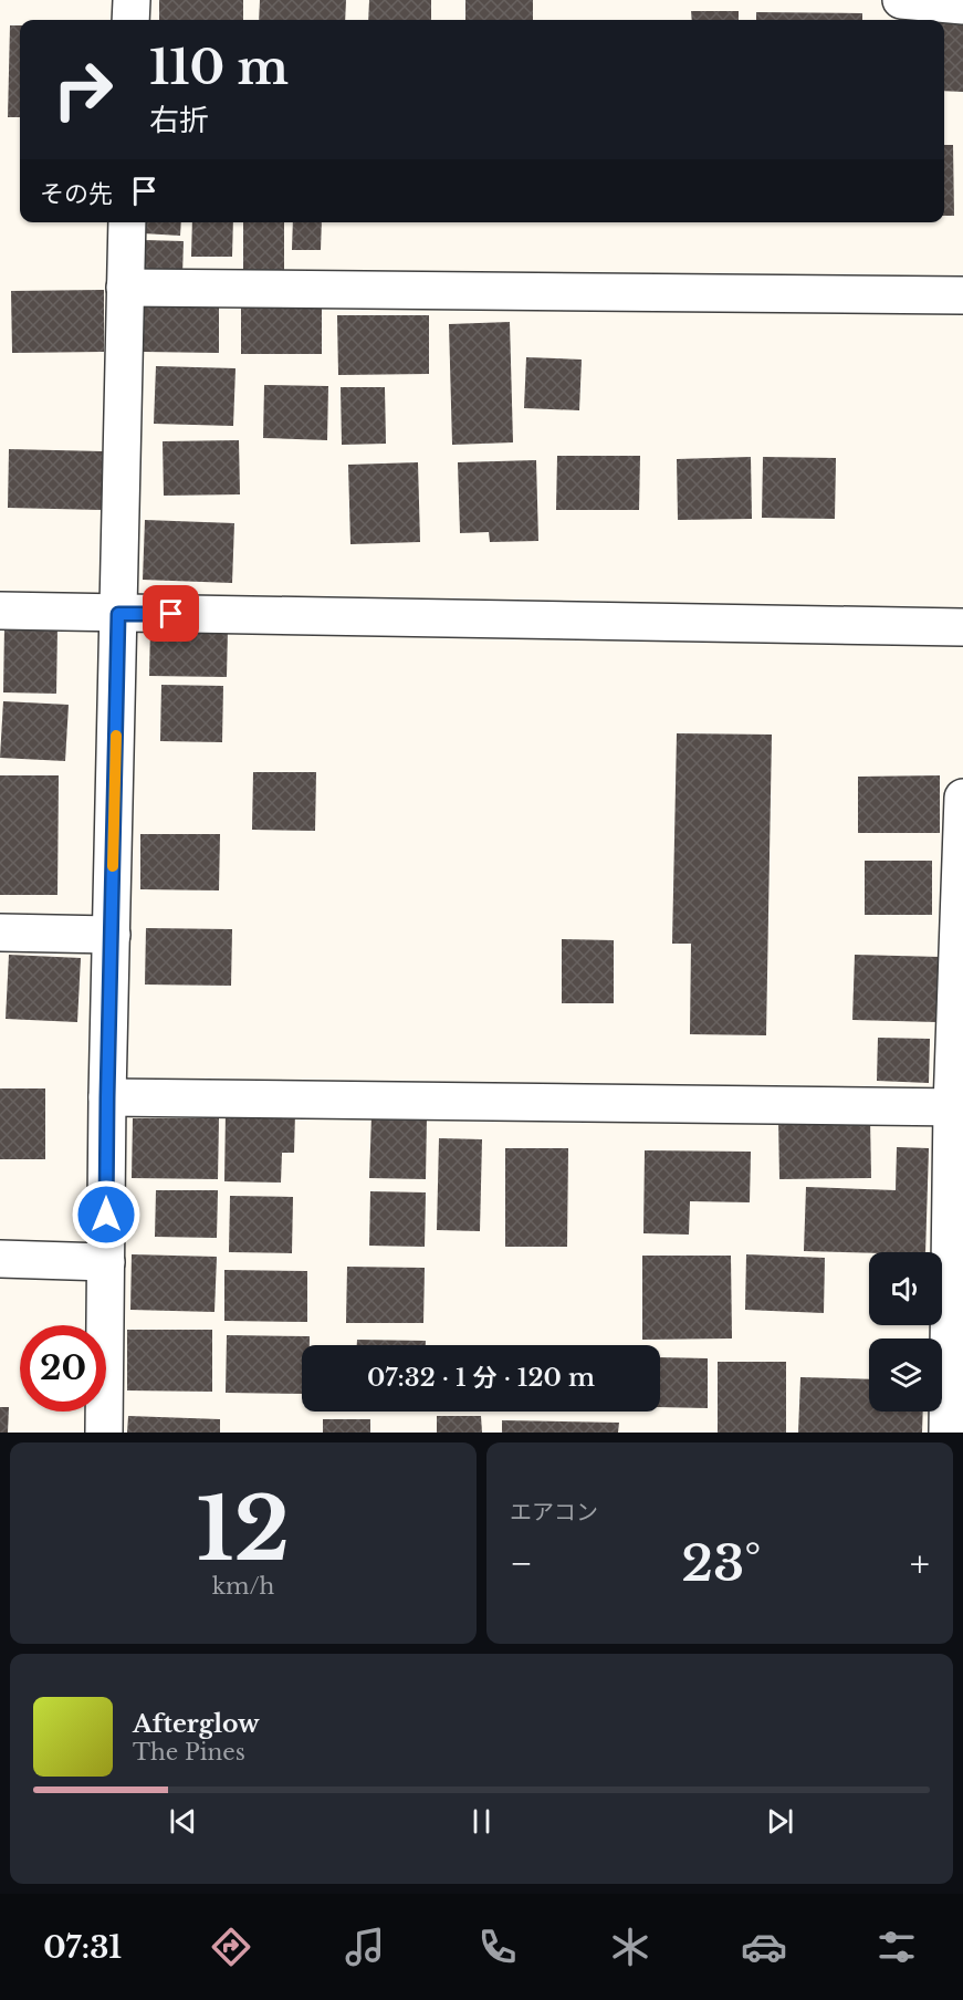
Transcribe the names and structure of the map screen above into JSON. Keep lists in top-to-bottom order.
{
  "page": {
    "turn": ["110 m", "右折"],
    "then": "その先",
    "limit": "20",
    "trip": "07:32 · 1 分 · 120 m",
    "tile": [
      ["12", "km/h"],
      "エアコン"
    ],
    "heat": ["−", "23°", "+"],
    "song": ["Afterglow", "The Pines"],
    "tabs": "07:31"
  }
}
